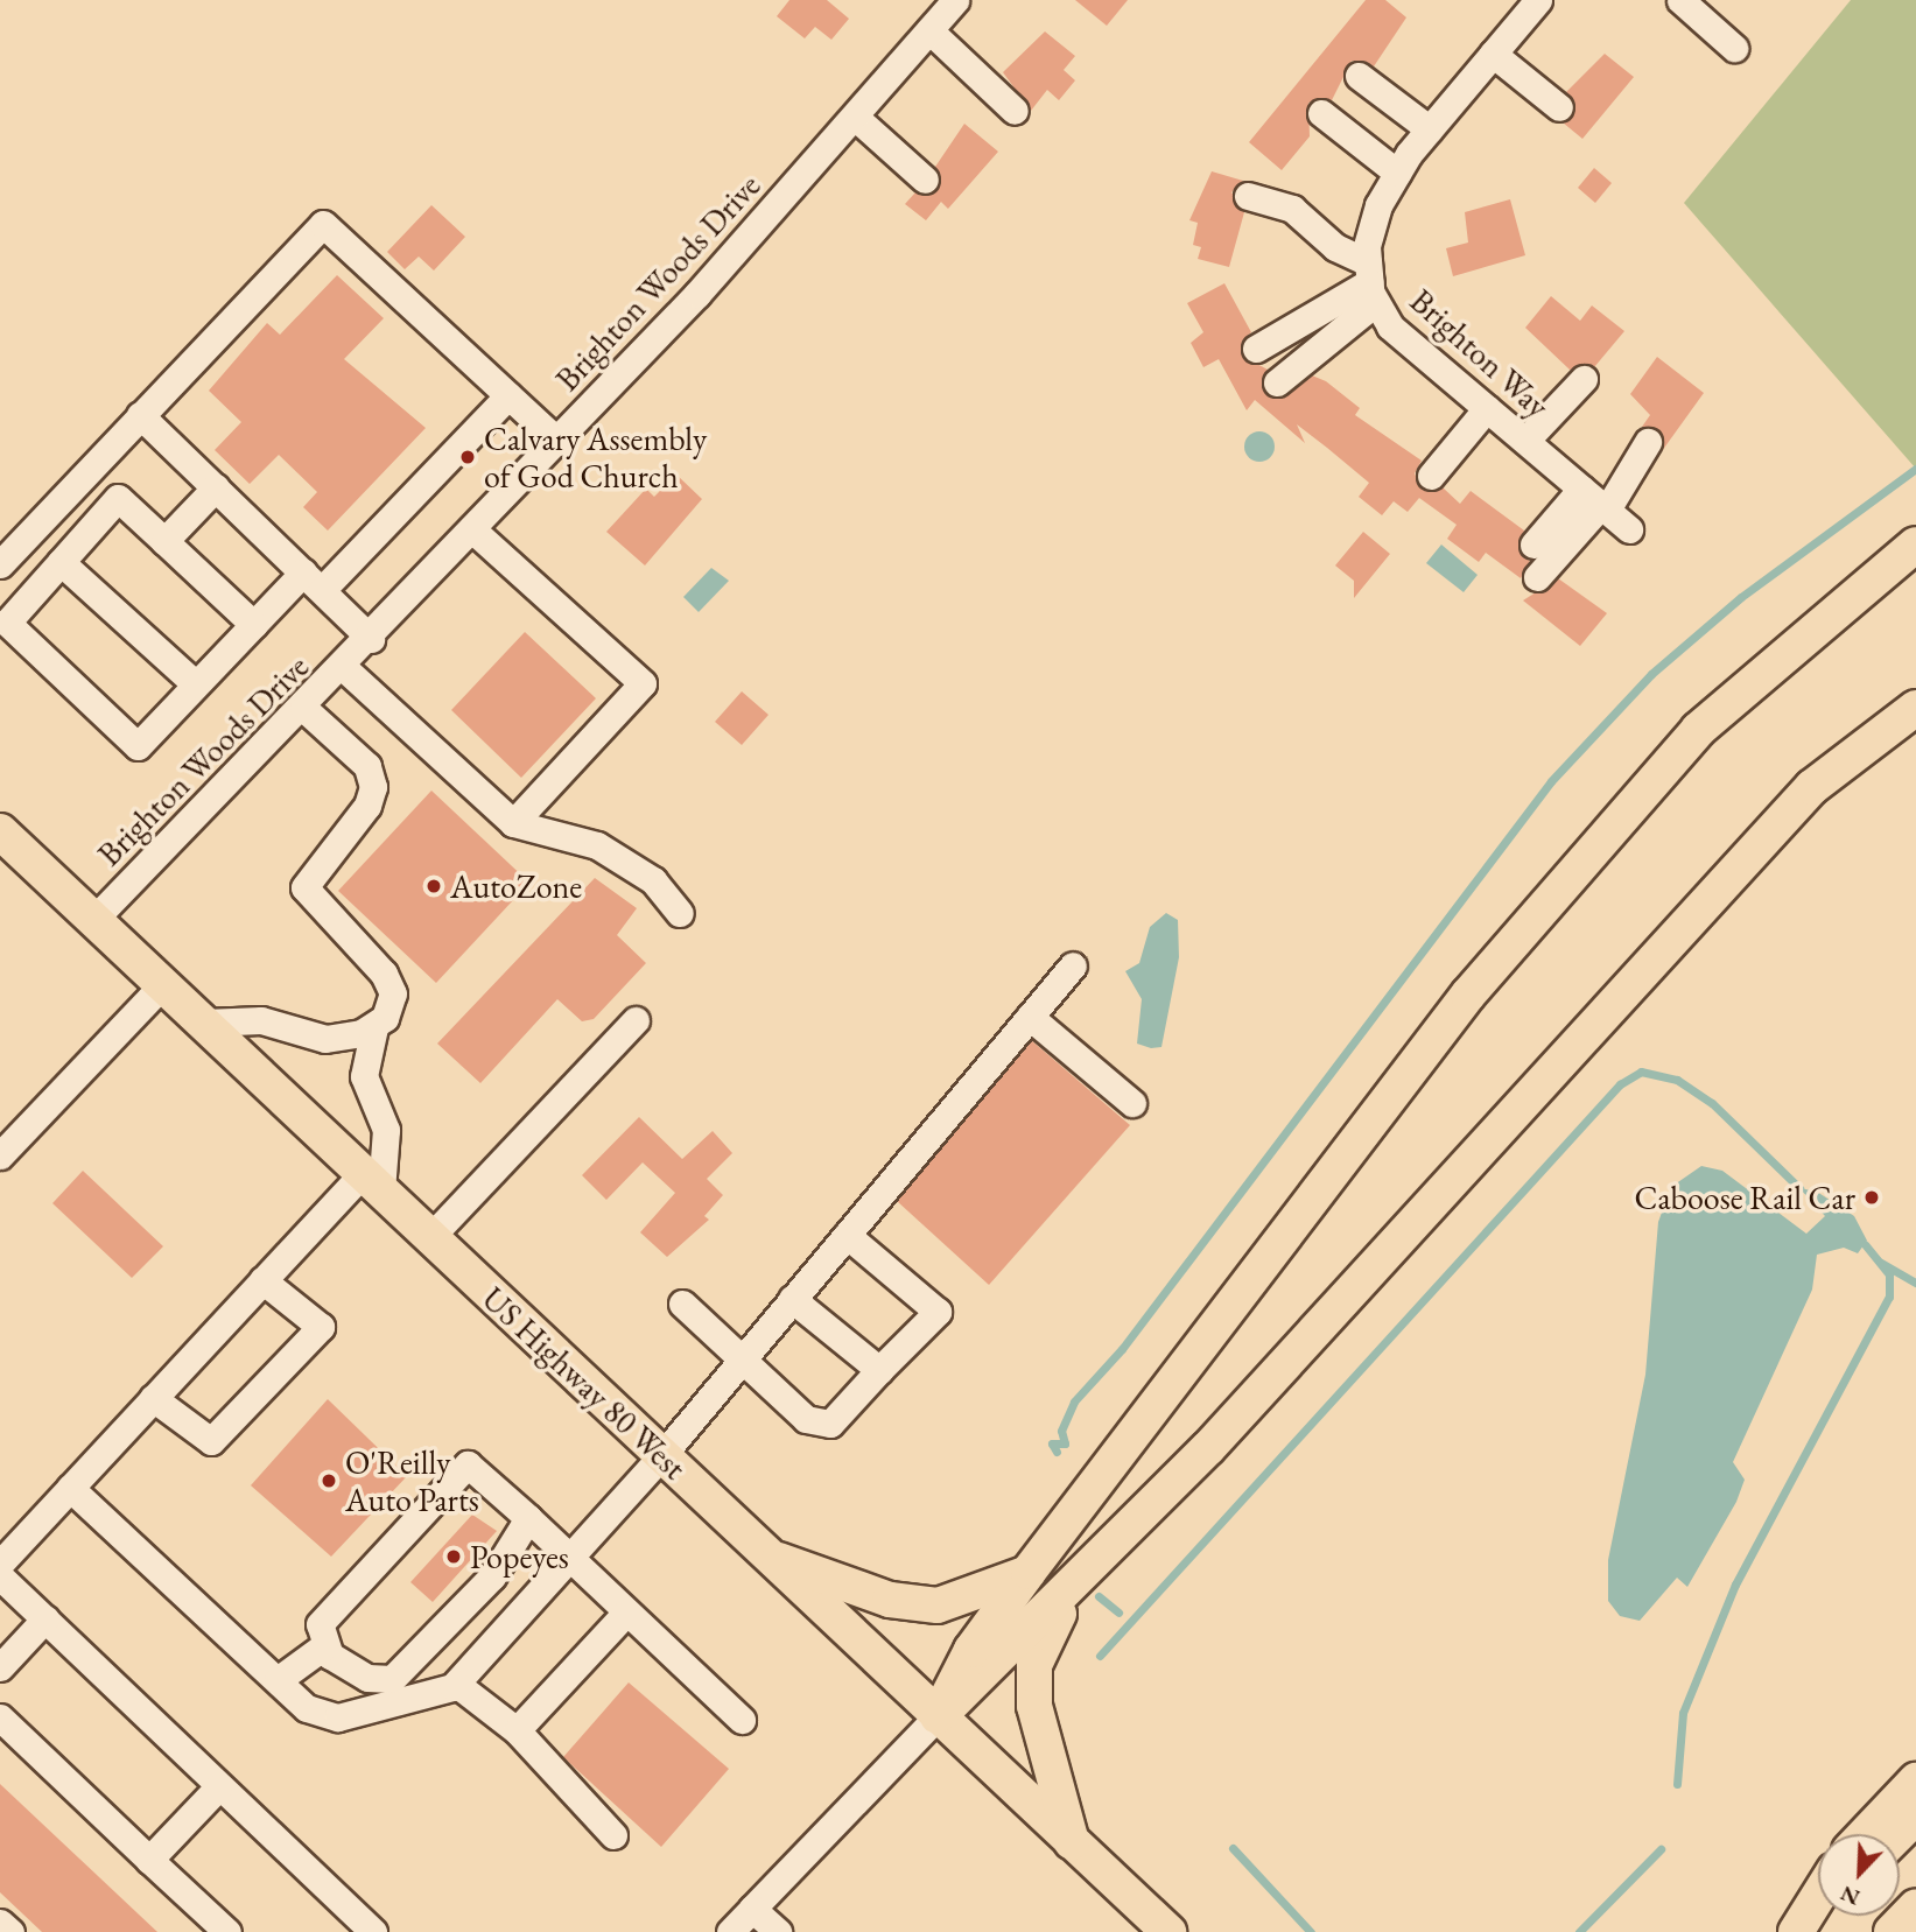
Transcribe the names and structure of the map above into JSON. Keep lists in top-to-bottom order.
{
  "streets": {
    "main road": ["US Highway 80 West"],
    "street": ["Brighton Woods Drive", "Brighton Way"]
  },
  "crossings": [
    ["Brighton Woods Drive", "US Highway 80 West"]
  ],
  "places": [
    "Calvary Assembly of God Church",
    "AutoZone",
    "Caboose Rail Car",
    "O'Reilly Auto Parts",
    "Popeyes"
  ],
  "north": "bottom left"
}
